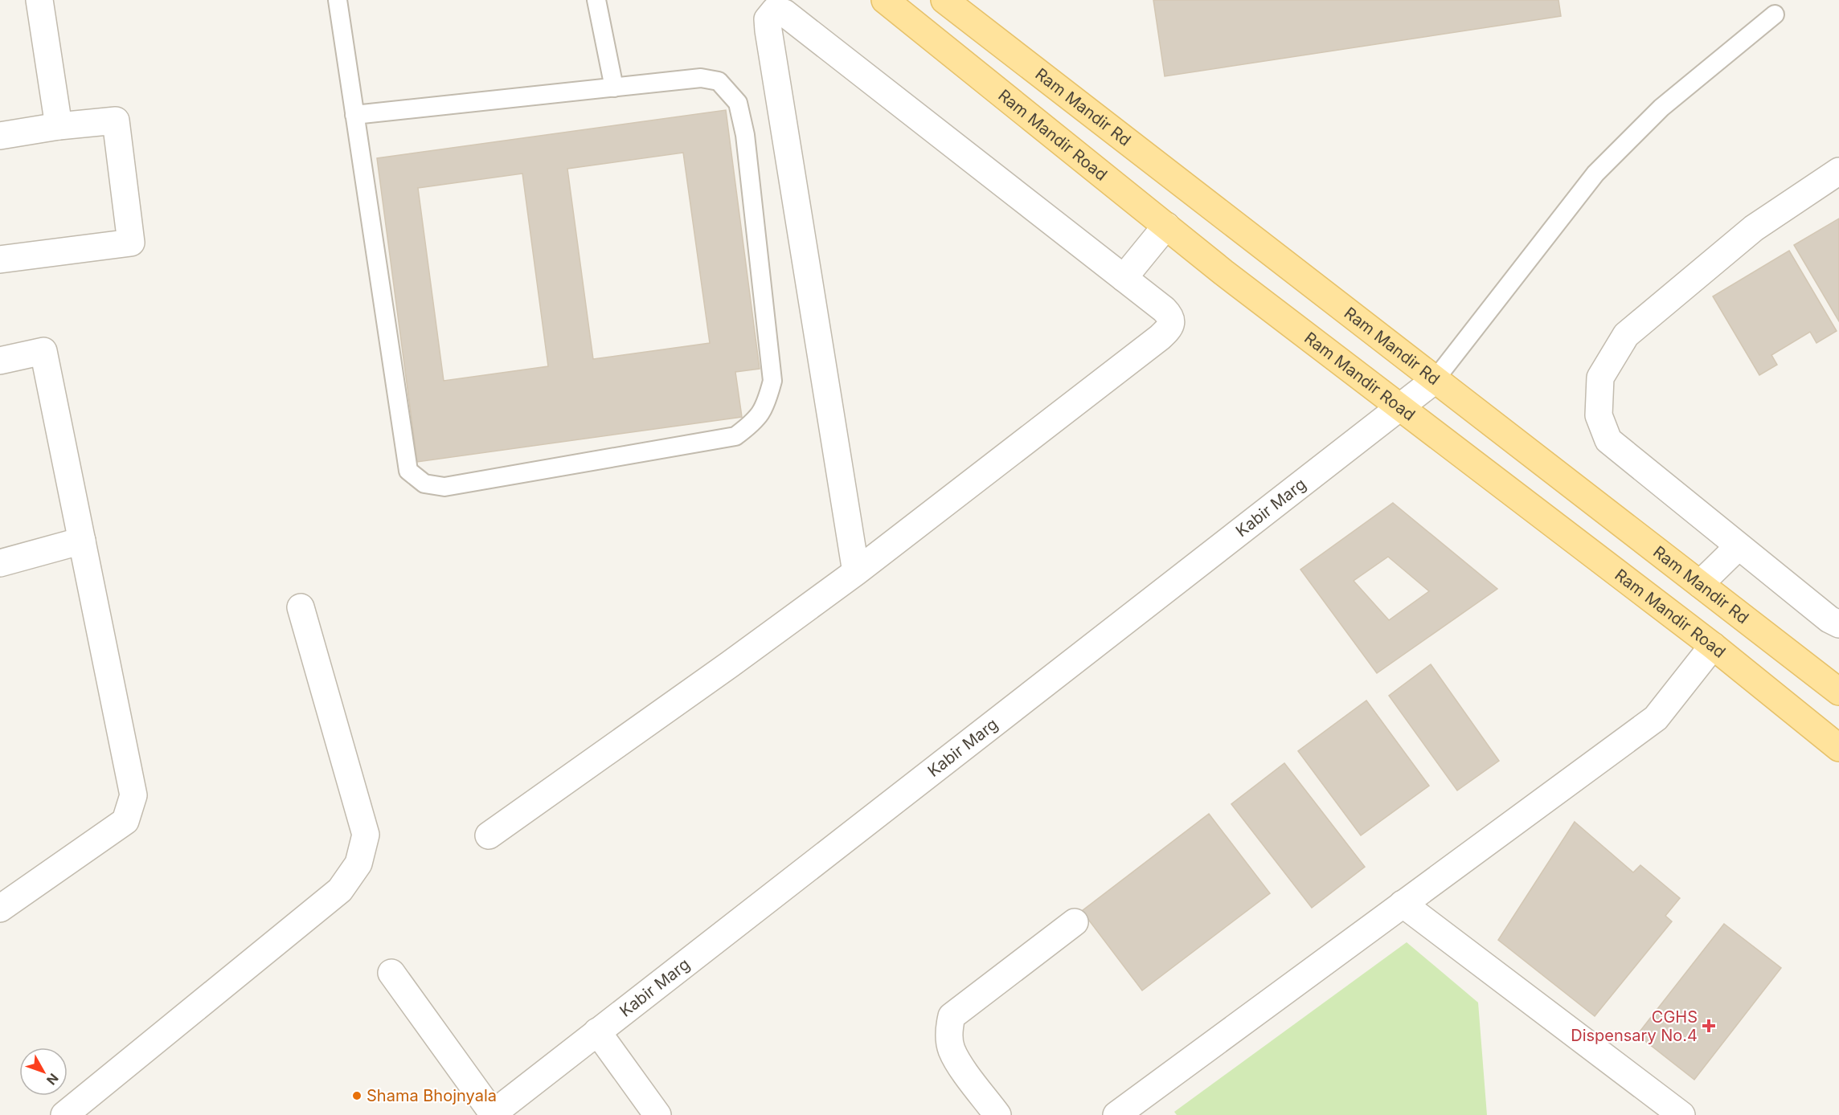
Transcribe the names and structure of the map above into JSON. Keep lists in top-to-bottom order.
{
  "streets": {
    "main road": ["Ram Mandir Rd", "Ram Mandir Road"],
    "street": ["Kabir Marg"]
  },
  "crossings": [
    ["Ram Mandir Rd", "Kabir Marg"],
    ["Ram Mandir Road", "Kabir Marg"]
  ],
  "places": {
    "health": ["CGHS Dispensary No.4"],
    "other": ["Shama Bhojnyala"]
  },
  "north": "bottom right"
}
